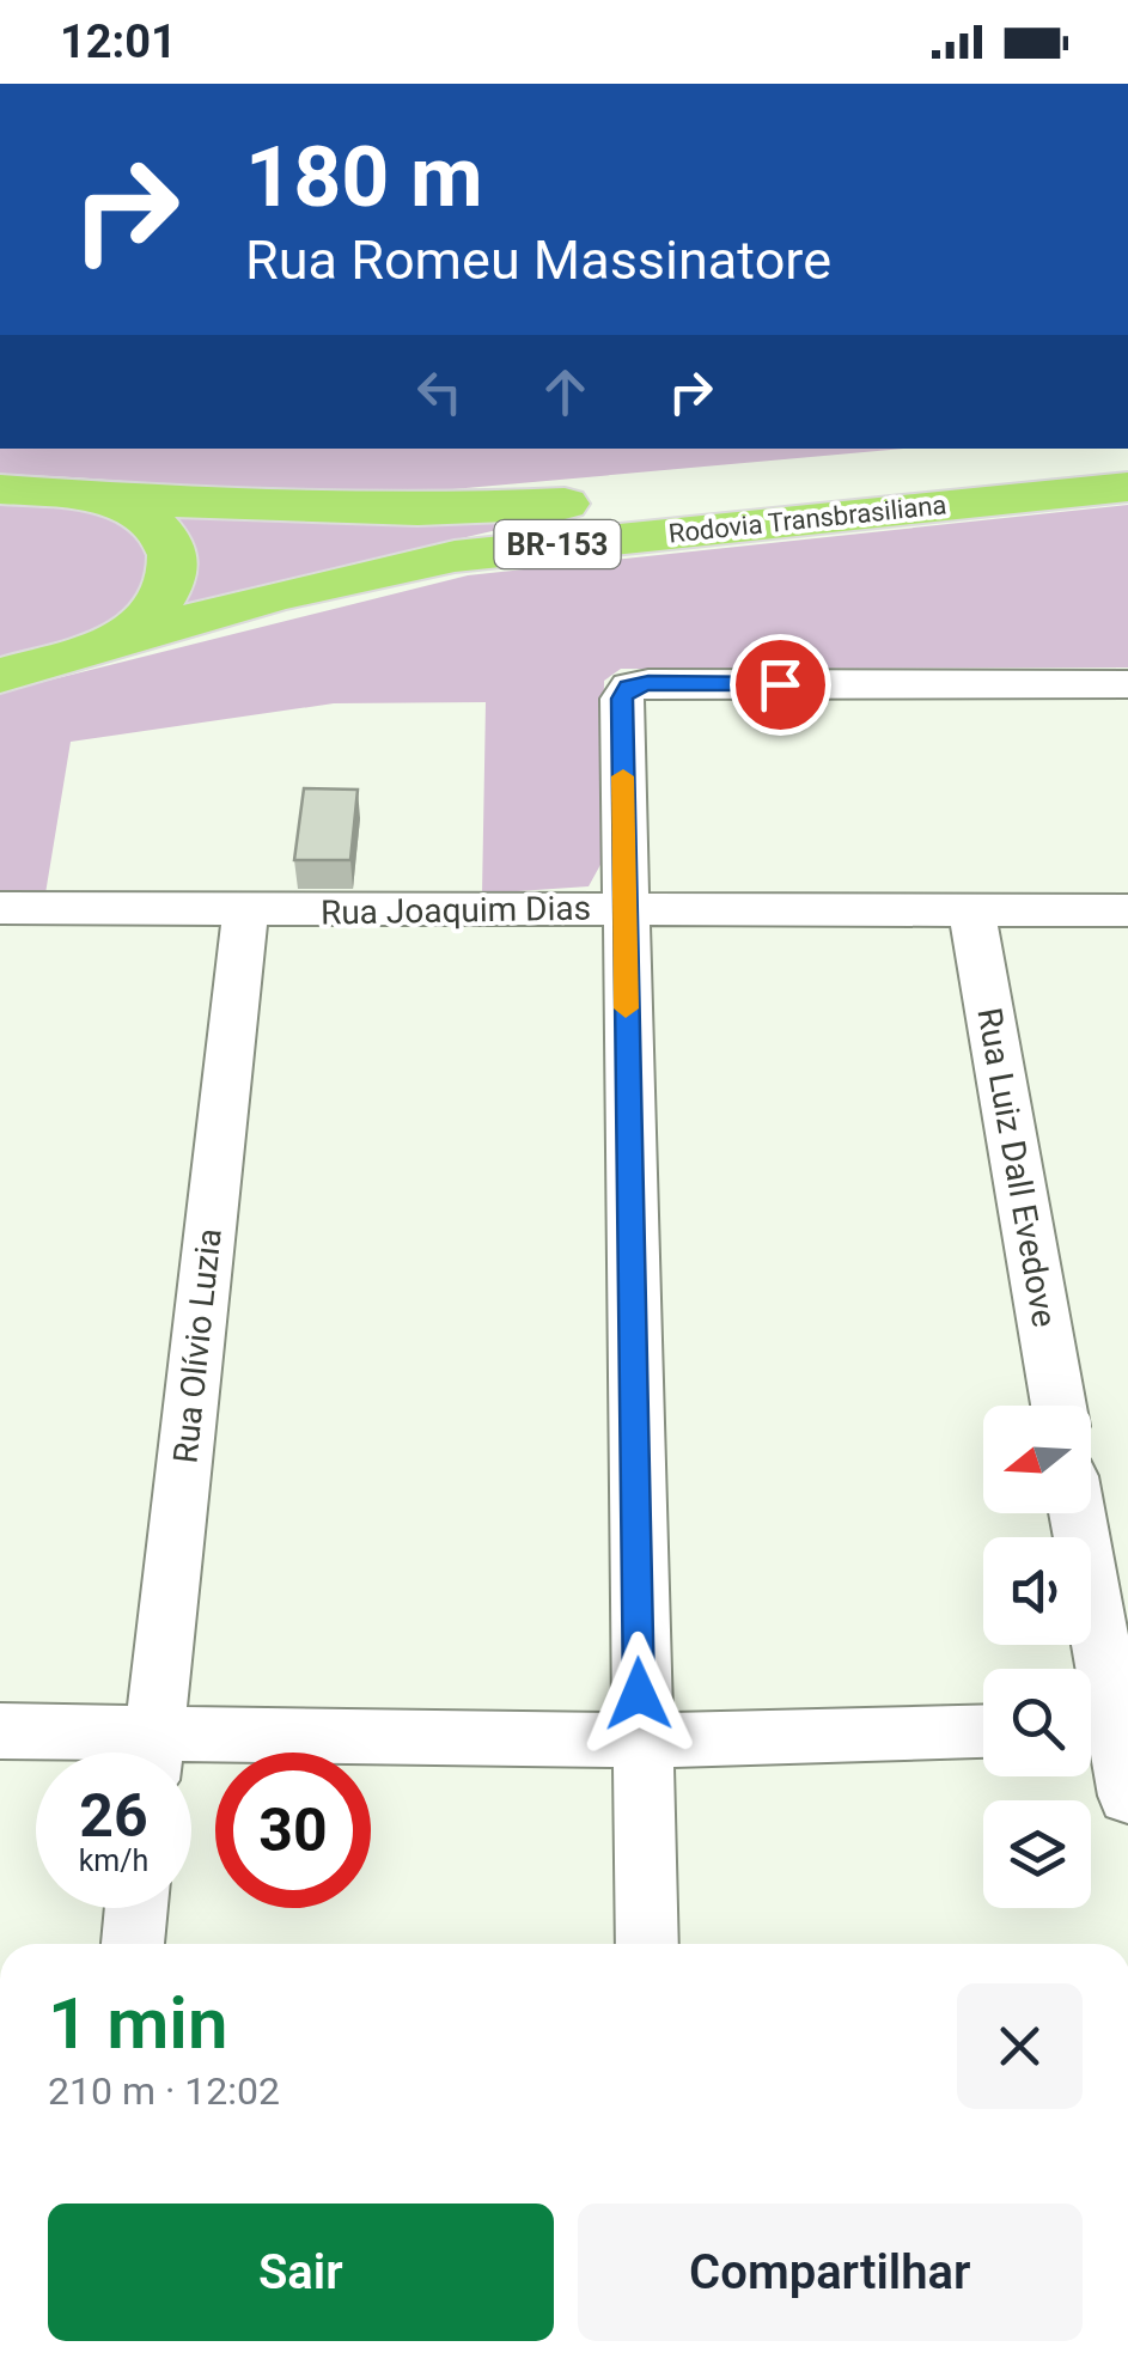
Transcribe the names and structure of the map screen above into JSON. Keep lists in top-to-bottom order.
{
  "streets": {
    "highway": ["Rodovia Transbrasiliana", "BR-153"],
    "street": ["Rua Joaquim Dias", "Rua Luiz Dall Evedove", "Rua Olívio Luzia"]
  },
  "crossings": [
    ["Rua Joaquim Dias", "Rua Luiz Dall Evedove"],
    ["Rua Joaquim Dias", "Rua Olívio Luzia"]
  ],
  "north": "left",
  "page": {
    "status": "12:01",
    "turn": ["180 m", "Rua Romeu Massinatore"],
    "speed": "26 km/h",
    "limit": "30",
    "heading": ["1 min", "210 m · 12:02"],
    "buttons": ["Sair", "Compartilhar"]
  }
}
